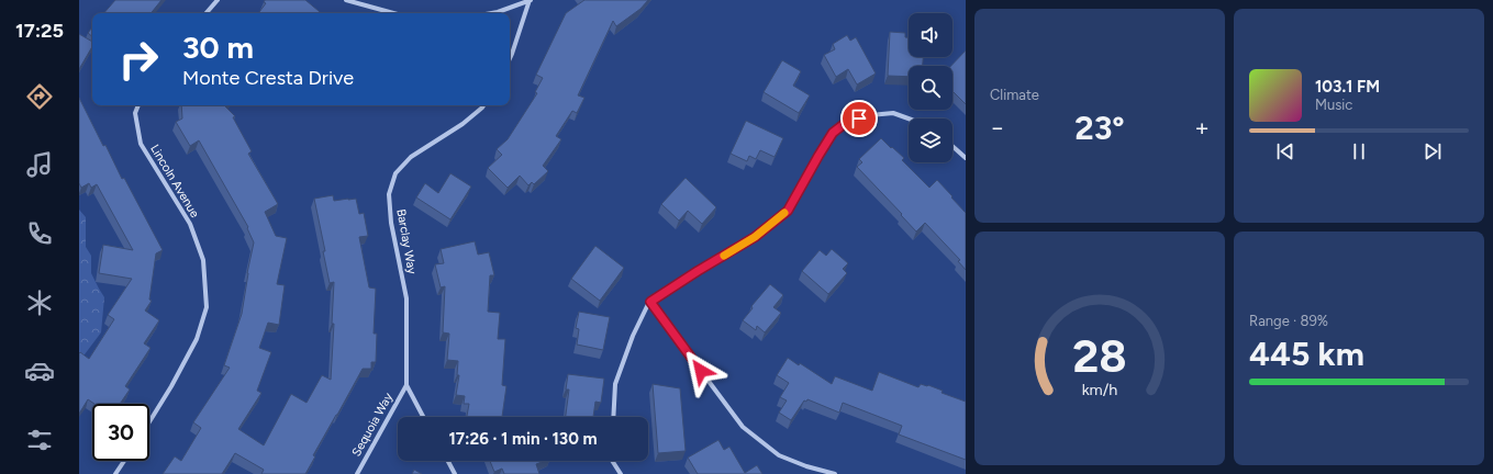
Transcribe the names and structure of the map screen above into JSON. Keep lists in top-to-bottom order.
{
  "streets": {
    "street": ["Lincoln Avenue", "Barclay Way", "Sequoia Way"]
  },
  "crossings": [
    ["Barclay Way", "Sequoia Way"]
  ],
  "page": {
    "tabs": "17:25",
    "tile": [
      "Climate",
      ["Range · 89%", "445 km"]
    ],
    "turn": ["30 m", "Monte Cresta Drive"],
    "song": ["103.1 FM", "Music"],
    "heat": ["−", "23°", "+"],
    "limit": "30",
    "trip": "17:26 · 1 min · 130 m",
    "gauge": ["28", "km/h"]
  }
}
